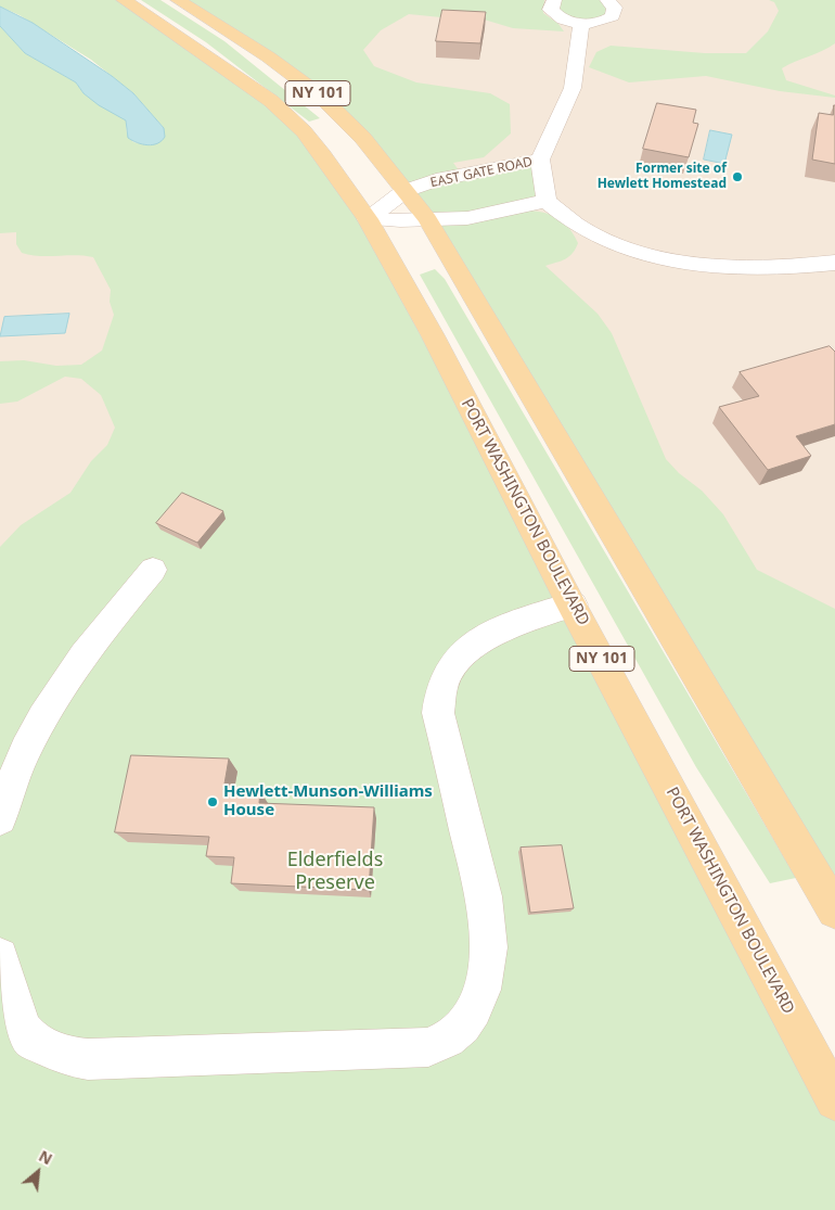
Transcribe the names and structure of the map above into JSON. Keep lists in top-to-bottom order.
{
  "streets": {
    "main road": ["NY 101", "PORT WASHINGTON BOULEVARD"],
    "street": ["EAST GATE ROAD"]
  },
  "crossings": [
    ["NY 101", "EAST GATE ROAD"],
    ["EAST GATE ROAD", "PORT WASHINGTON BOULEVARD"]
  ],
  "parks": ["Elderfields Preserve"],
  "places": ["Former site of Hewlett Homestead", "Hewlett-Munson-Williams House"],
  "north": "top right"
}
